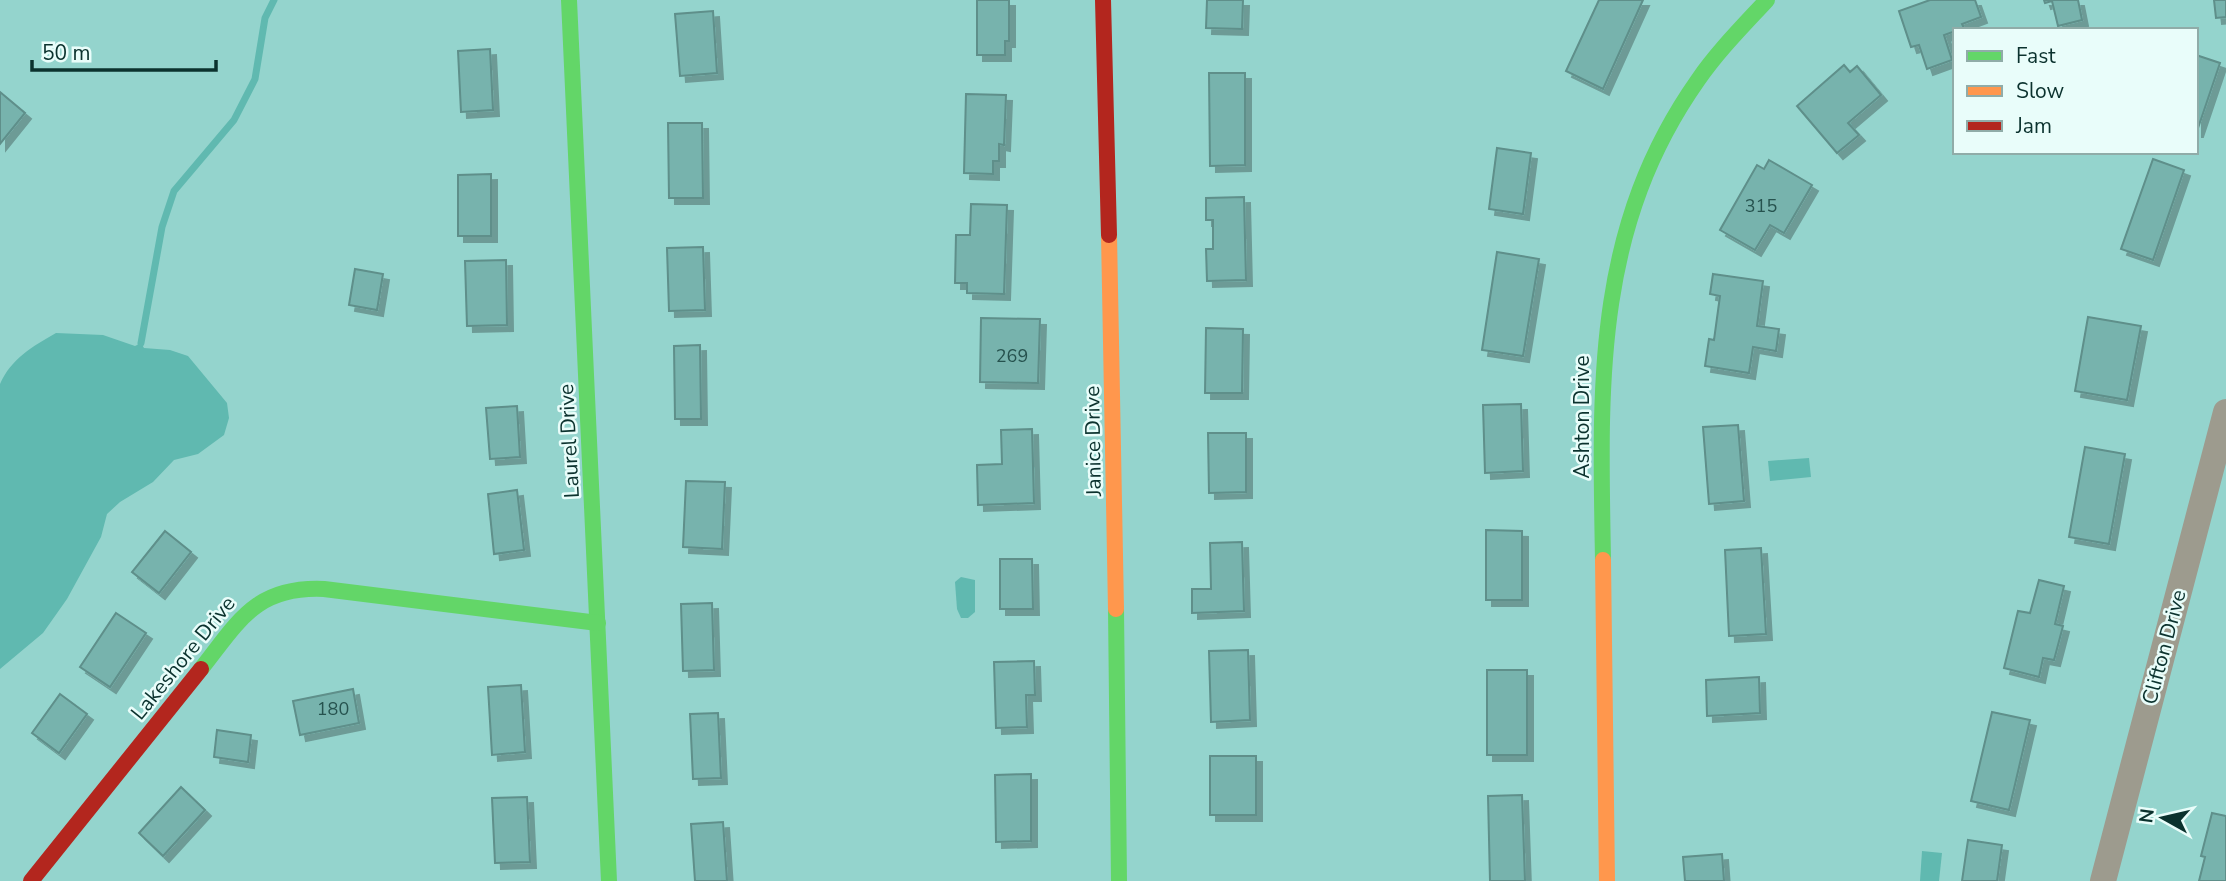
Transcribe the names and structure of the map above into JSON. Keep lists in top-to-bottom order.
{
  "streets": {
    "street": [
      "Ashton Drive",
      "Laurel Drive",
      "Janice Drive",
      "Clifton Drive",
      "Lakeshore Drive"
    ]
  },
  "crossings": [
    ["Laurel Drive", "Lakeshore Drive"]
  ],
  "house_numbers": ["315", "269", "180"],
  "legend": ["Fast", "Slow", "Jam"],
  "scale_bar": "50 m",
  "north": "left"
}
